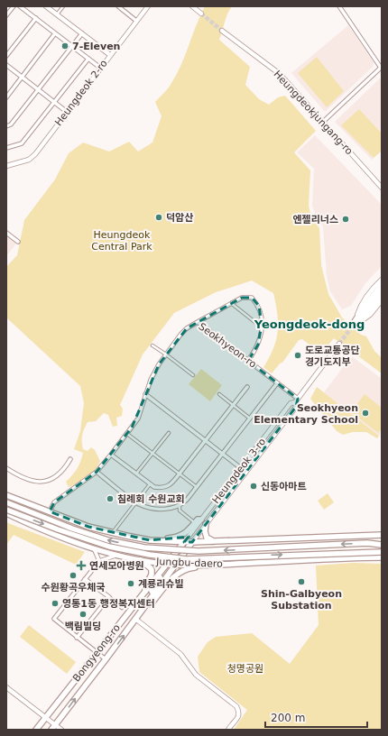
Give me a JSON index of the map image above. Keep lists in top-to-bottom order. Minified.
{"streets":{"main road":["Jungbu-daero","Bongyeong-ro"],"street":["Heungdeok 2-ro","Heungdeokjungang-ro","Seokhyeon-ro","Heungdeok 3-ro"]},"crossings":[["Seokhyeon-ro","Heungdeok 3-ro"],["Seokhyeon-ro","Jungbu-daero"],["Heungdeok 3-ro","Jungbu-daero"],["Heungdeok 3-ro","Bongyeong-ro"],["Jungbu-daero","Bongyeong-ro"]],"districts":["Yeongdeok-dong"],"parks":["Heungdeok Central Park","청명공원"],"places":{"other":["7-Eleven","덕암산","엔젤리너스","도로교통공단 경기도지부","Seokhyeon Elementary School","신동아마트","침례회 수원교회","수원황곡우체국","Shin-Galbyeon Substation","계룡리슈빌","영통1동 행정복지센터","백림빌딩"],"health":["연세모아병원"]},"scale_bar":"200 m"}
